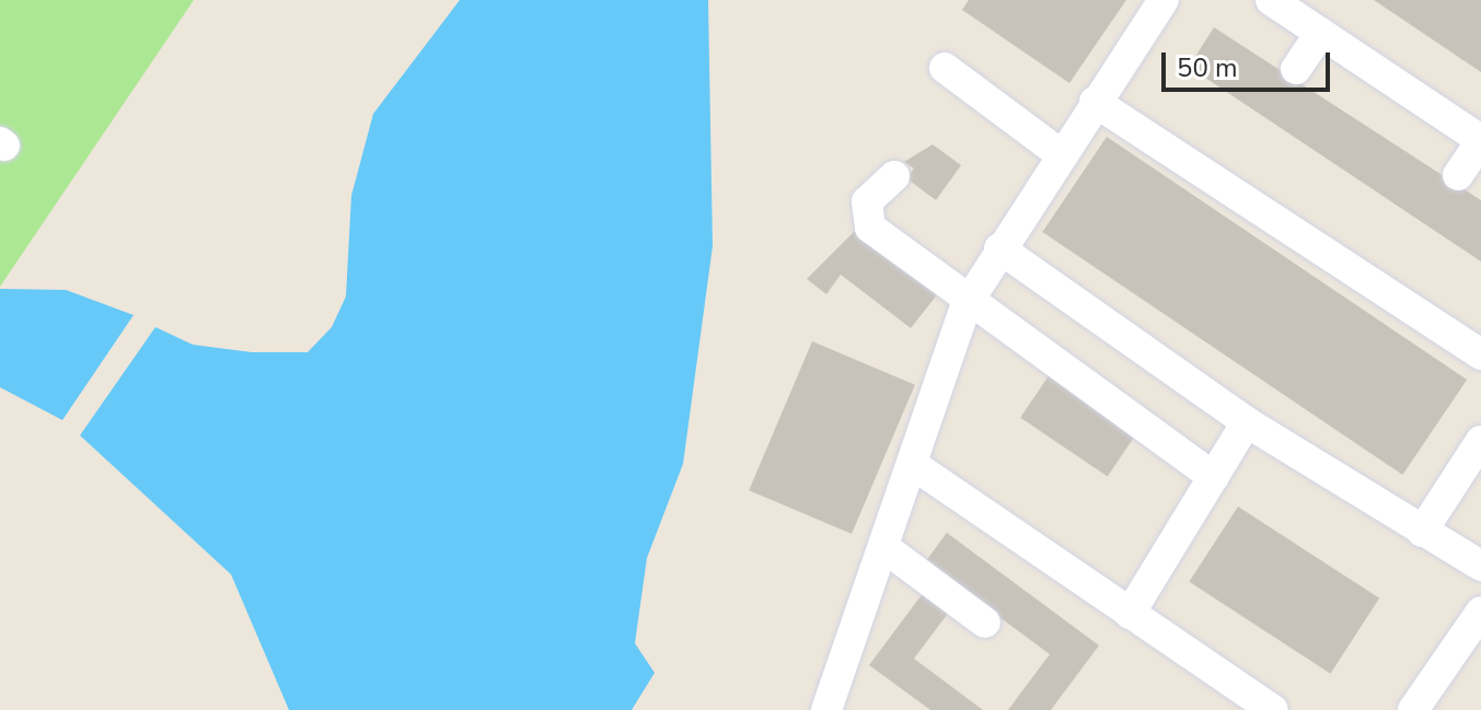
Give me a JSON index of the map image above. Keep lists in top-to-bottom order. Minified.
{"scale_bar":"50 m"}
